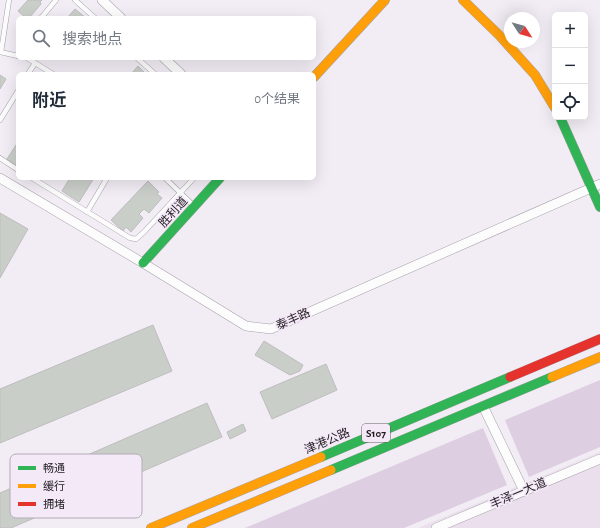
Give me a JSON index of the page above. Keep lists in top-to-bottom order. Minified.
{"streets":{"main road":["胜利道","S107","津港公路"],"street":["泰丰路","丰泽一大道"]},"crossings":[["胜利道","泰丰路"]],"legend":["畅通","缓行","拥堵"],"north":"bottom right","page":{"map_buttons":["+","−"],"search":"搜索地点","heading":["附近","0个结果"]}}
